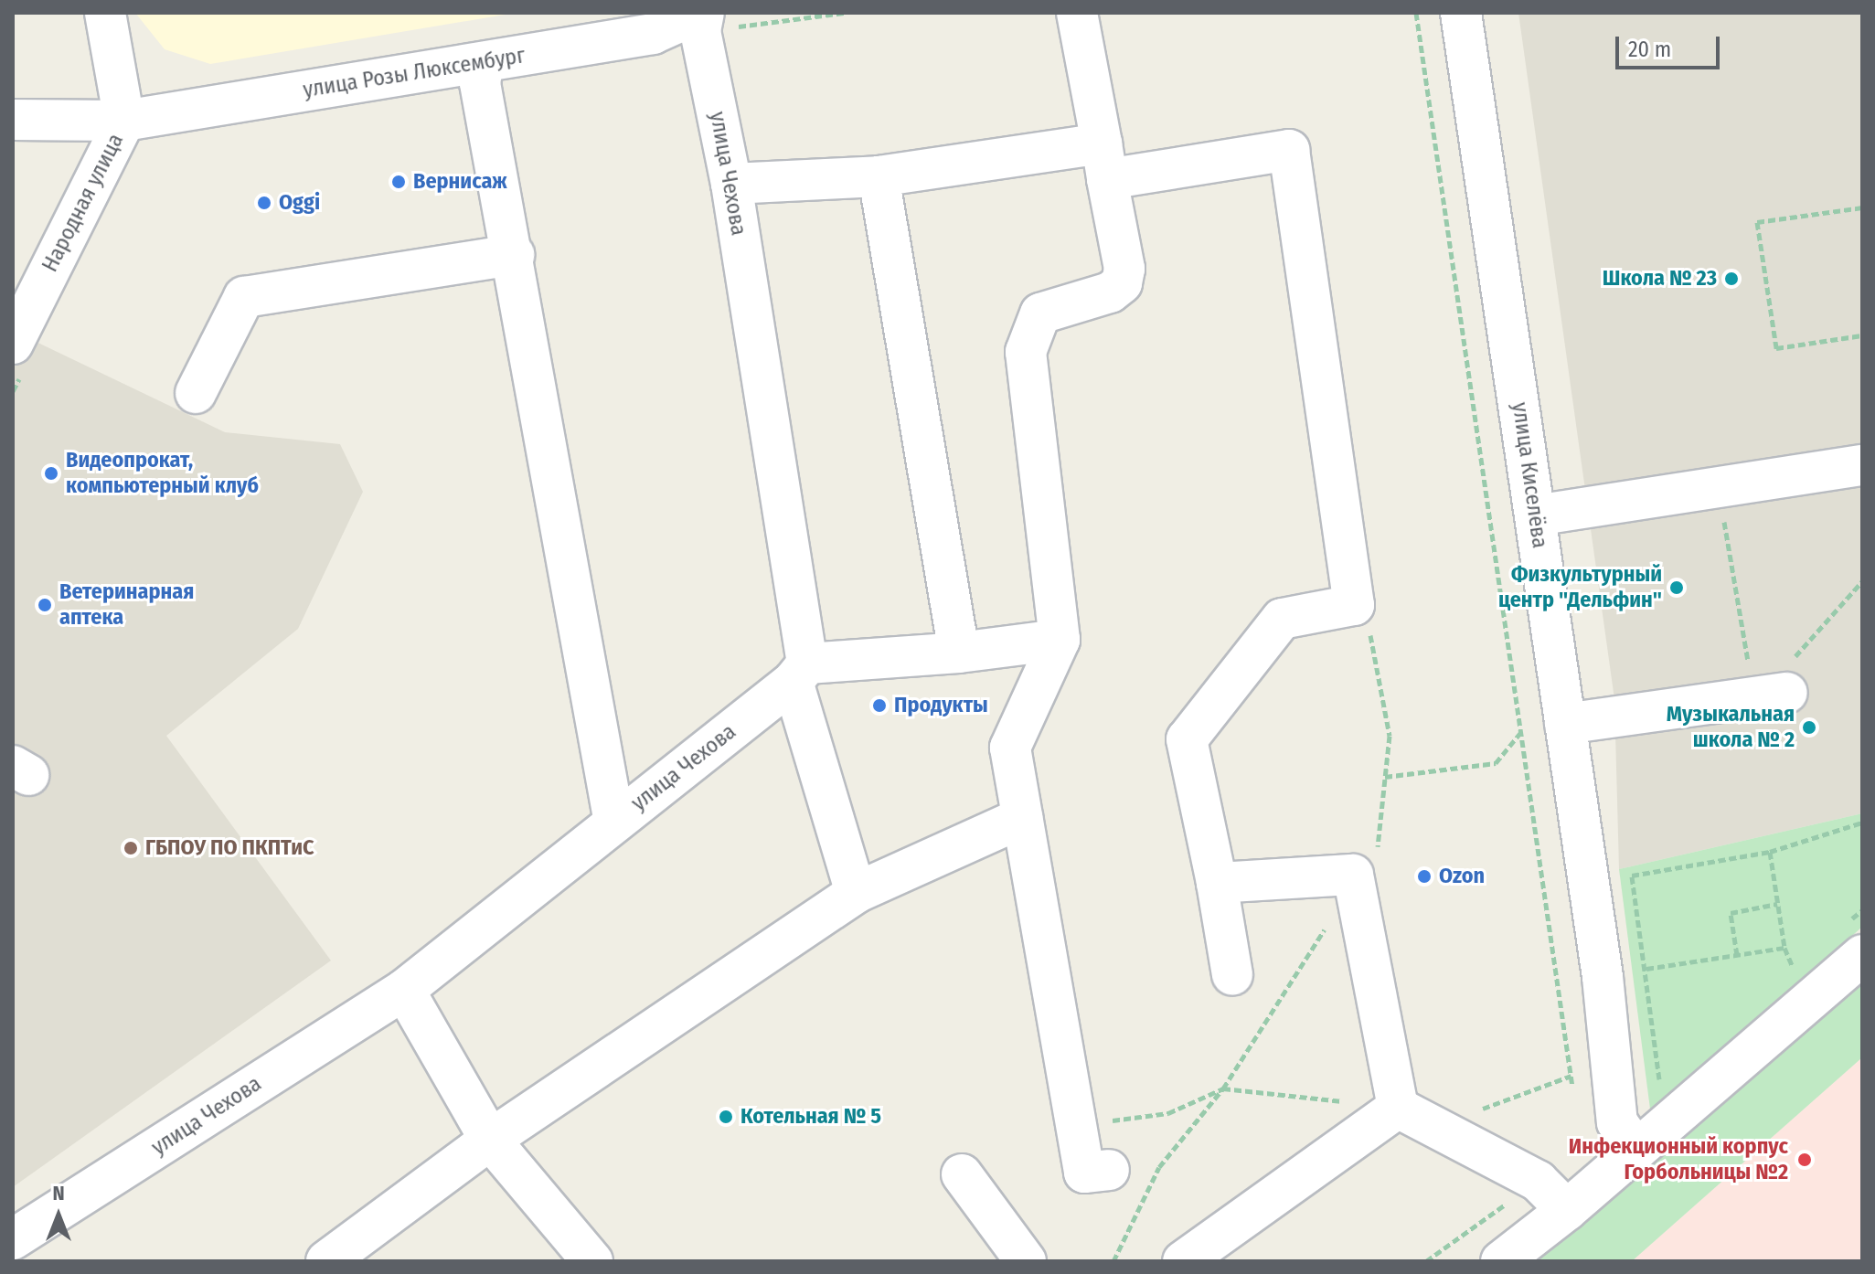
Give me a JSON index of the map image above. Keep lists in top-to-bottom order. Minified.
{"streets":{"street":["улица Розы Люксембург","улица Чехова","Народная улица","улица Киселёва"]},"crossings":[["улица Розы Люксембург","улица Чехова"],["улица Розы Люксембург","Народная улица"]],"places":["Вернисаж","Oggi","Школа № 23","Видеопрокат, компьютерный клуб","Физкультурный центр \"Дельфин\"","Ветеринарная аптека","Продукты","Музыкальная школа № 2","ГБПОУ ПО ПКПТиС","Ozon","Котельная № 5","Инфекционный корпус Горбольницы №2"],"scale_bar":"20 m","north":"top"}
